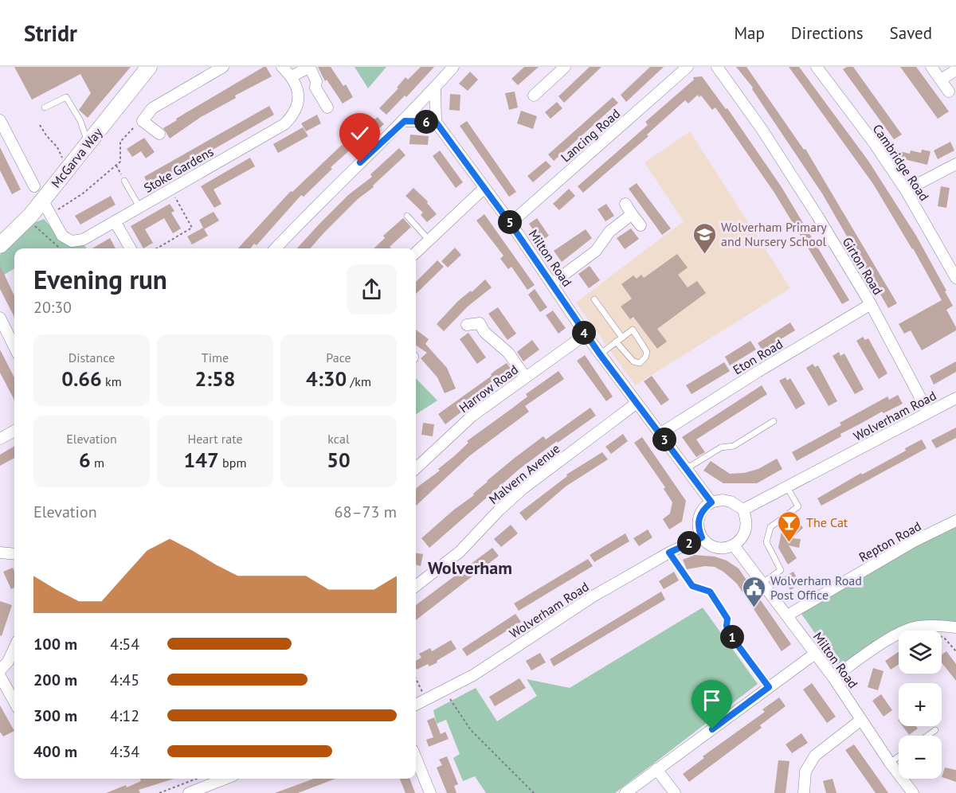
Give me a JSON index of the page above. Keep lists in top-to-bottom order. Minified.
{"streets":{"street":["Lancing Road","McGarva Way","Cambridge Road","Stoke Gardens","Milton Road","Girton Road","Eton Road","Harrow Road","Wolverham Road","Malvern Avenue","Repton Road"]},"crossings":[["Lancing Road","Milton Road"],["McGarva Way","Stoke Gardens"],["Milton Road","Eton Road"],["Milton Road","Harrow Road"],["Milton Road","Wolverham Road"],["Milton Road","Malvern Avenue"],["Milton Road","Repton Road"],["Girton Road","Eton Road"],["Girton Road","Wolverham Road"]],"districts":["Wolverham"],"places":{"school or university":["Wolverham Primary and Nursery School"],"bar":["The Cat"],"public building":["Wolverham Road Post Office"]},"page":{"header":"Stridr","nav":["Map","Directions","Saved"],"pins":["6","5","4","3","2","1"],"heading":["Evening run","20:30"],"stats":[["Distance","0.66 km"],["Time","2:58"],["Pace","4:30 /km"],["Elevation","6 m"],["Heart rate","147 bpm"],["kcal","50"]],"chart":["Elevation","68–73 m"],"list":[{"name":"100 m","note":"4:54"},{"name":"200 m","note":"4:45"},{"name":"300 m","note":"4:12"},{"name":"400 m","note":"4:34"}],"map_buttons":["+","−"]}}
